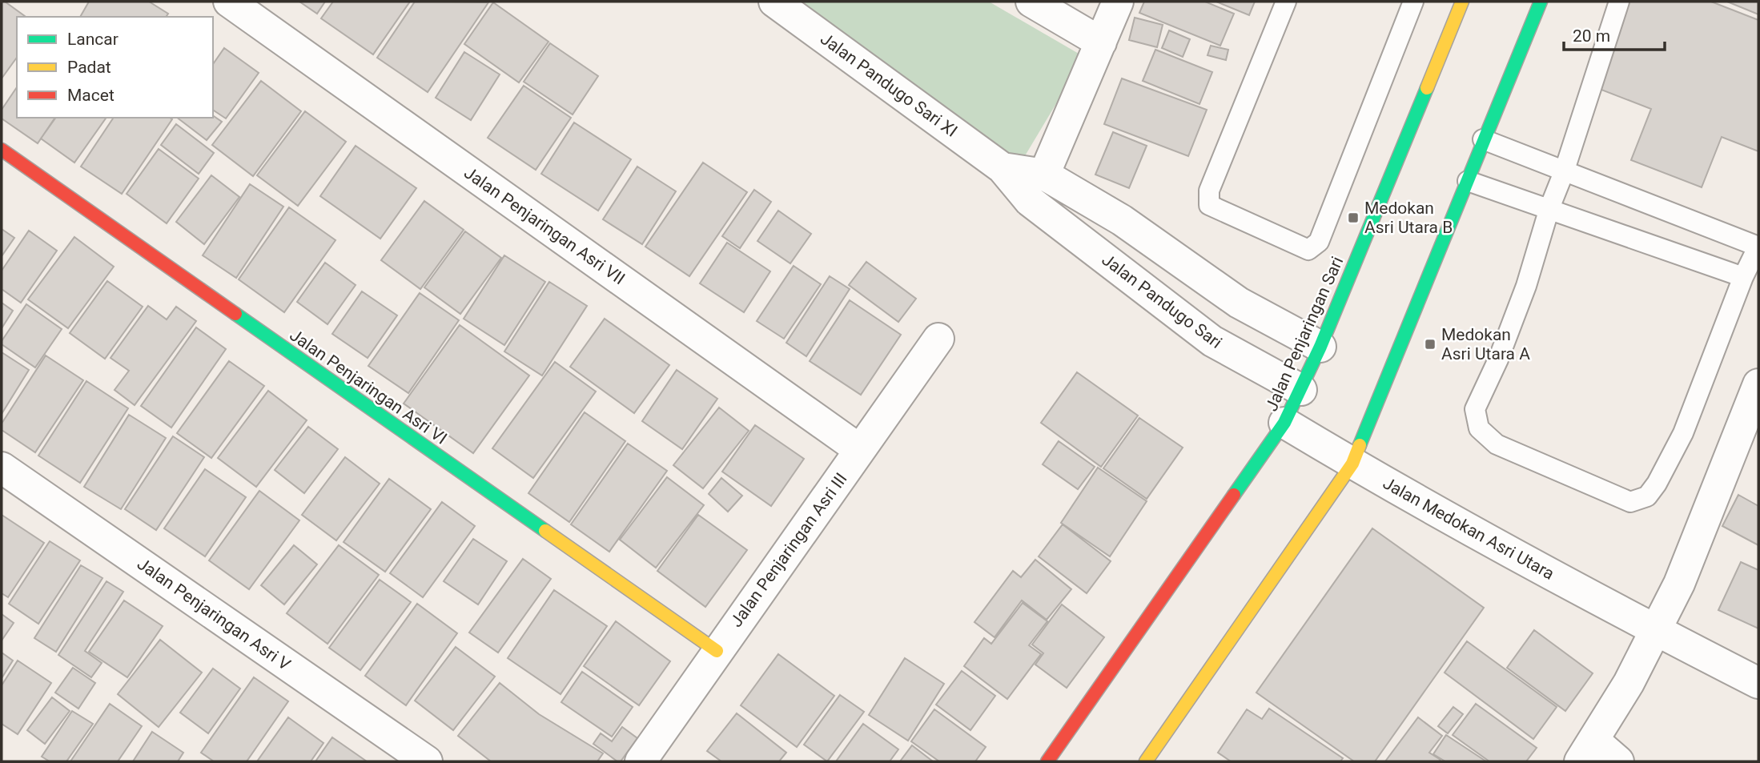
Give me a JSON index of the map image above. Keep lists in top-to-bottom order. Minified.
{"streets":{"street":["Jalan Pandugo Sari XI","Jalan Penjaringan Asri VII","Jalan Pandugo Sari","Jalan Penjaringan Sari","Jalan Penjaringan Asri VI","Jalan Medokan Asri Utara","Jalan Penjaringan Asri III","Jalan Penjaringan Asri V"]},"crossings":[["Jalan Pandugo Sari XI","Jalan Pandugo Sari"],["Jalan Penjaringan Asri VII","Jalan Penjaringan Asri III"],["Jalan Pandugo Sari","Jalan Penjaringan Sari"],["Jalan Penjaringan Sari","Jalan Medokan Asri Utara"],["Jalan Penjaringan Asri VI","Jalan Penjaringan Asri III"]],"places":{"transit":["Medokan Asri Utara B","Medokan Asri Utara A"]},"legend":["Lancar","Padat","Macet"],"scale_bar":"20 m"}
